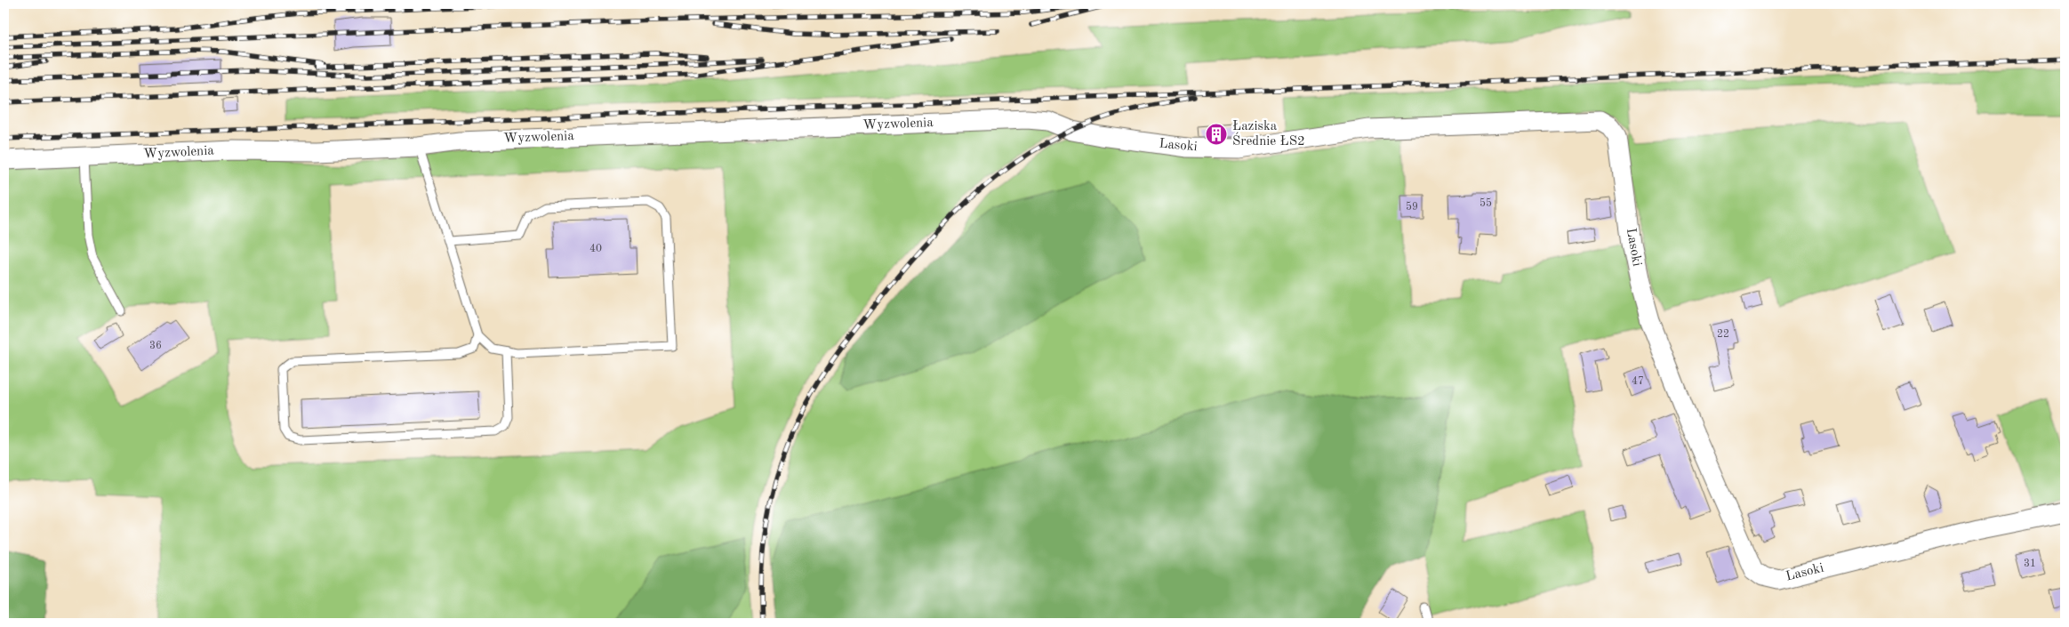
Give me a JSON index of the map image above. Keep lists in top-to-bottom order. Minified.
{"streets":{"street":["Wyzwolenia","Lasoki"]},"crossings":[["Wyzwolenia","Lasoki"]],"places":{"building":["Łaziska Średnie ŁS2"]},"house_numbers":["55","59","40","22","36","47","31"]}
